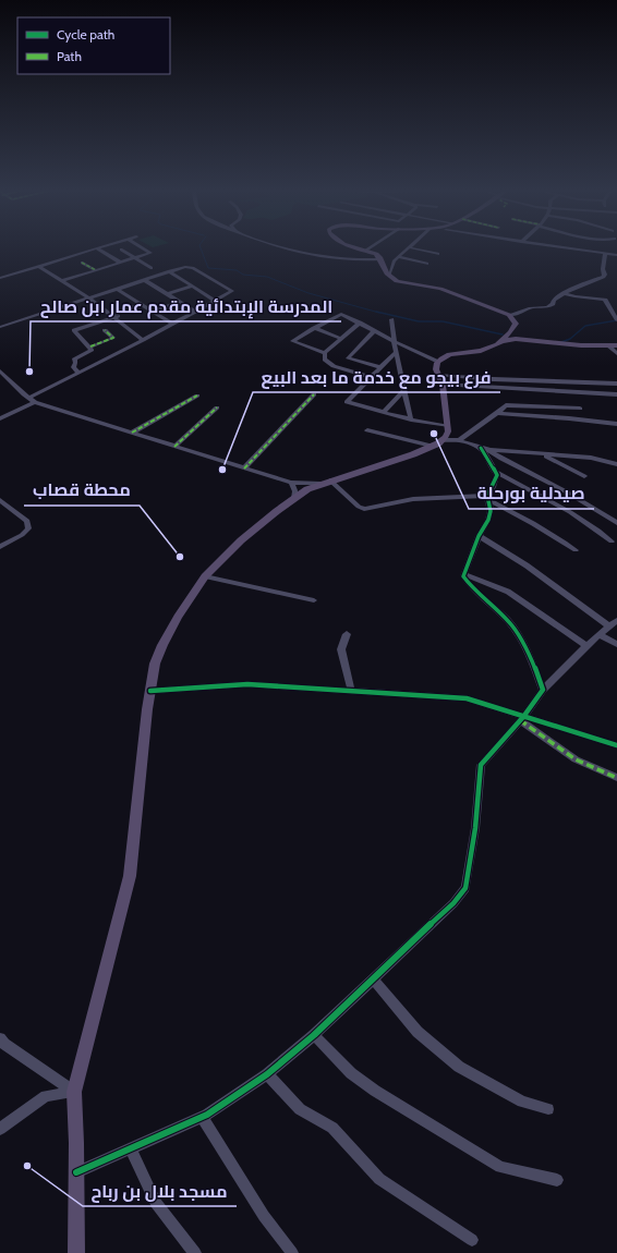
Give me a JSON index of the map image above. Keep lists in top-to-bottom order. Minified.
{"places":["المدرسة الإبتدائية مقدم عمار ابن صالح","صيدلية بورحلة","فرع بيجو مع خدمة ما بعد البيع","محطة قصاب","مسجد بلال بن رباح"],"legend":["Cycle path","Path"]}
